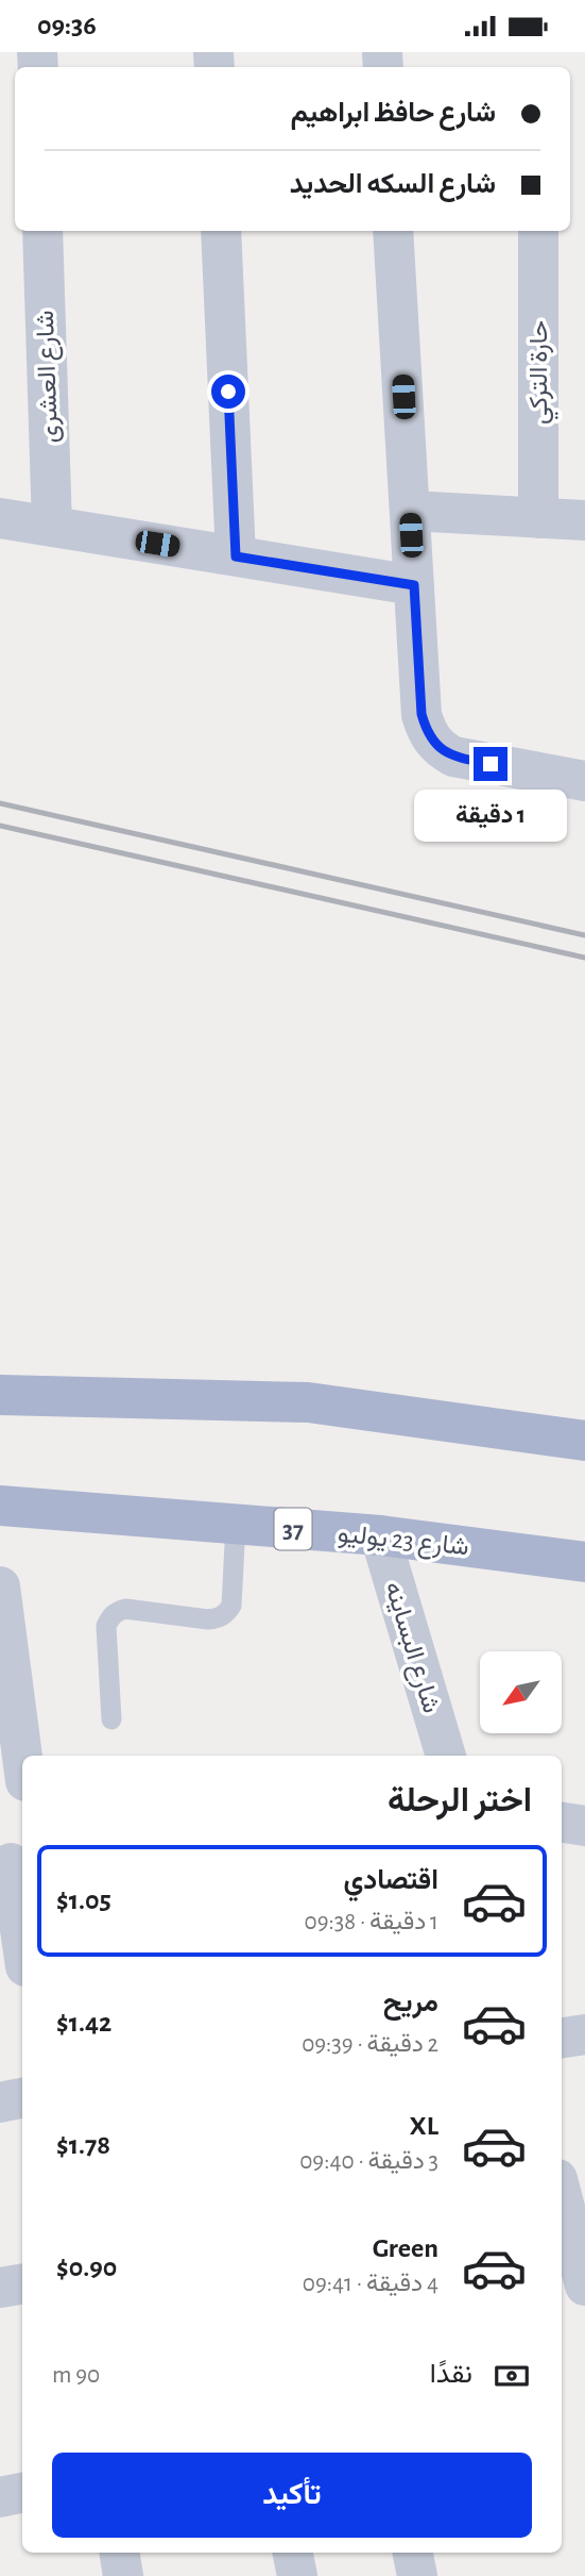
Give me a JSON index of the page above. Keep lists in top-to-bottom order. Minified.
{"streets":{"main road":["37","شارع 23 يوليو"],"street":["حارة التركي","شارع العشرى","شارع البساينه"]},"crossings":[["شارع 23 يوليو","شارع البساينه"]],"north":"bottom left","page":{"status":"09:36","banner":["شارع حافظ ابراهيم","شارع السكه الحديد"],"bubble":"1 دقيقة","heading":"اختر الرحلة","list":[{"name":"اقتصادي","note":"1 دقيقة · 09:38","value":"$1.05"},{"name":"مريح","note":"2 دقيقة · 09:39","value":"$1.42"},{"name":"XL","note":"3 دقيقة · 09:40","value":"$1.78"},{"name":"Green","note":"4 دقيقة · 09:41","value":"$0.90"}],"pay":["نقدًا","90 m"],"buttons":"تأكيد"}}
